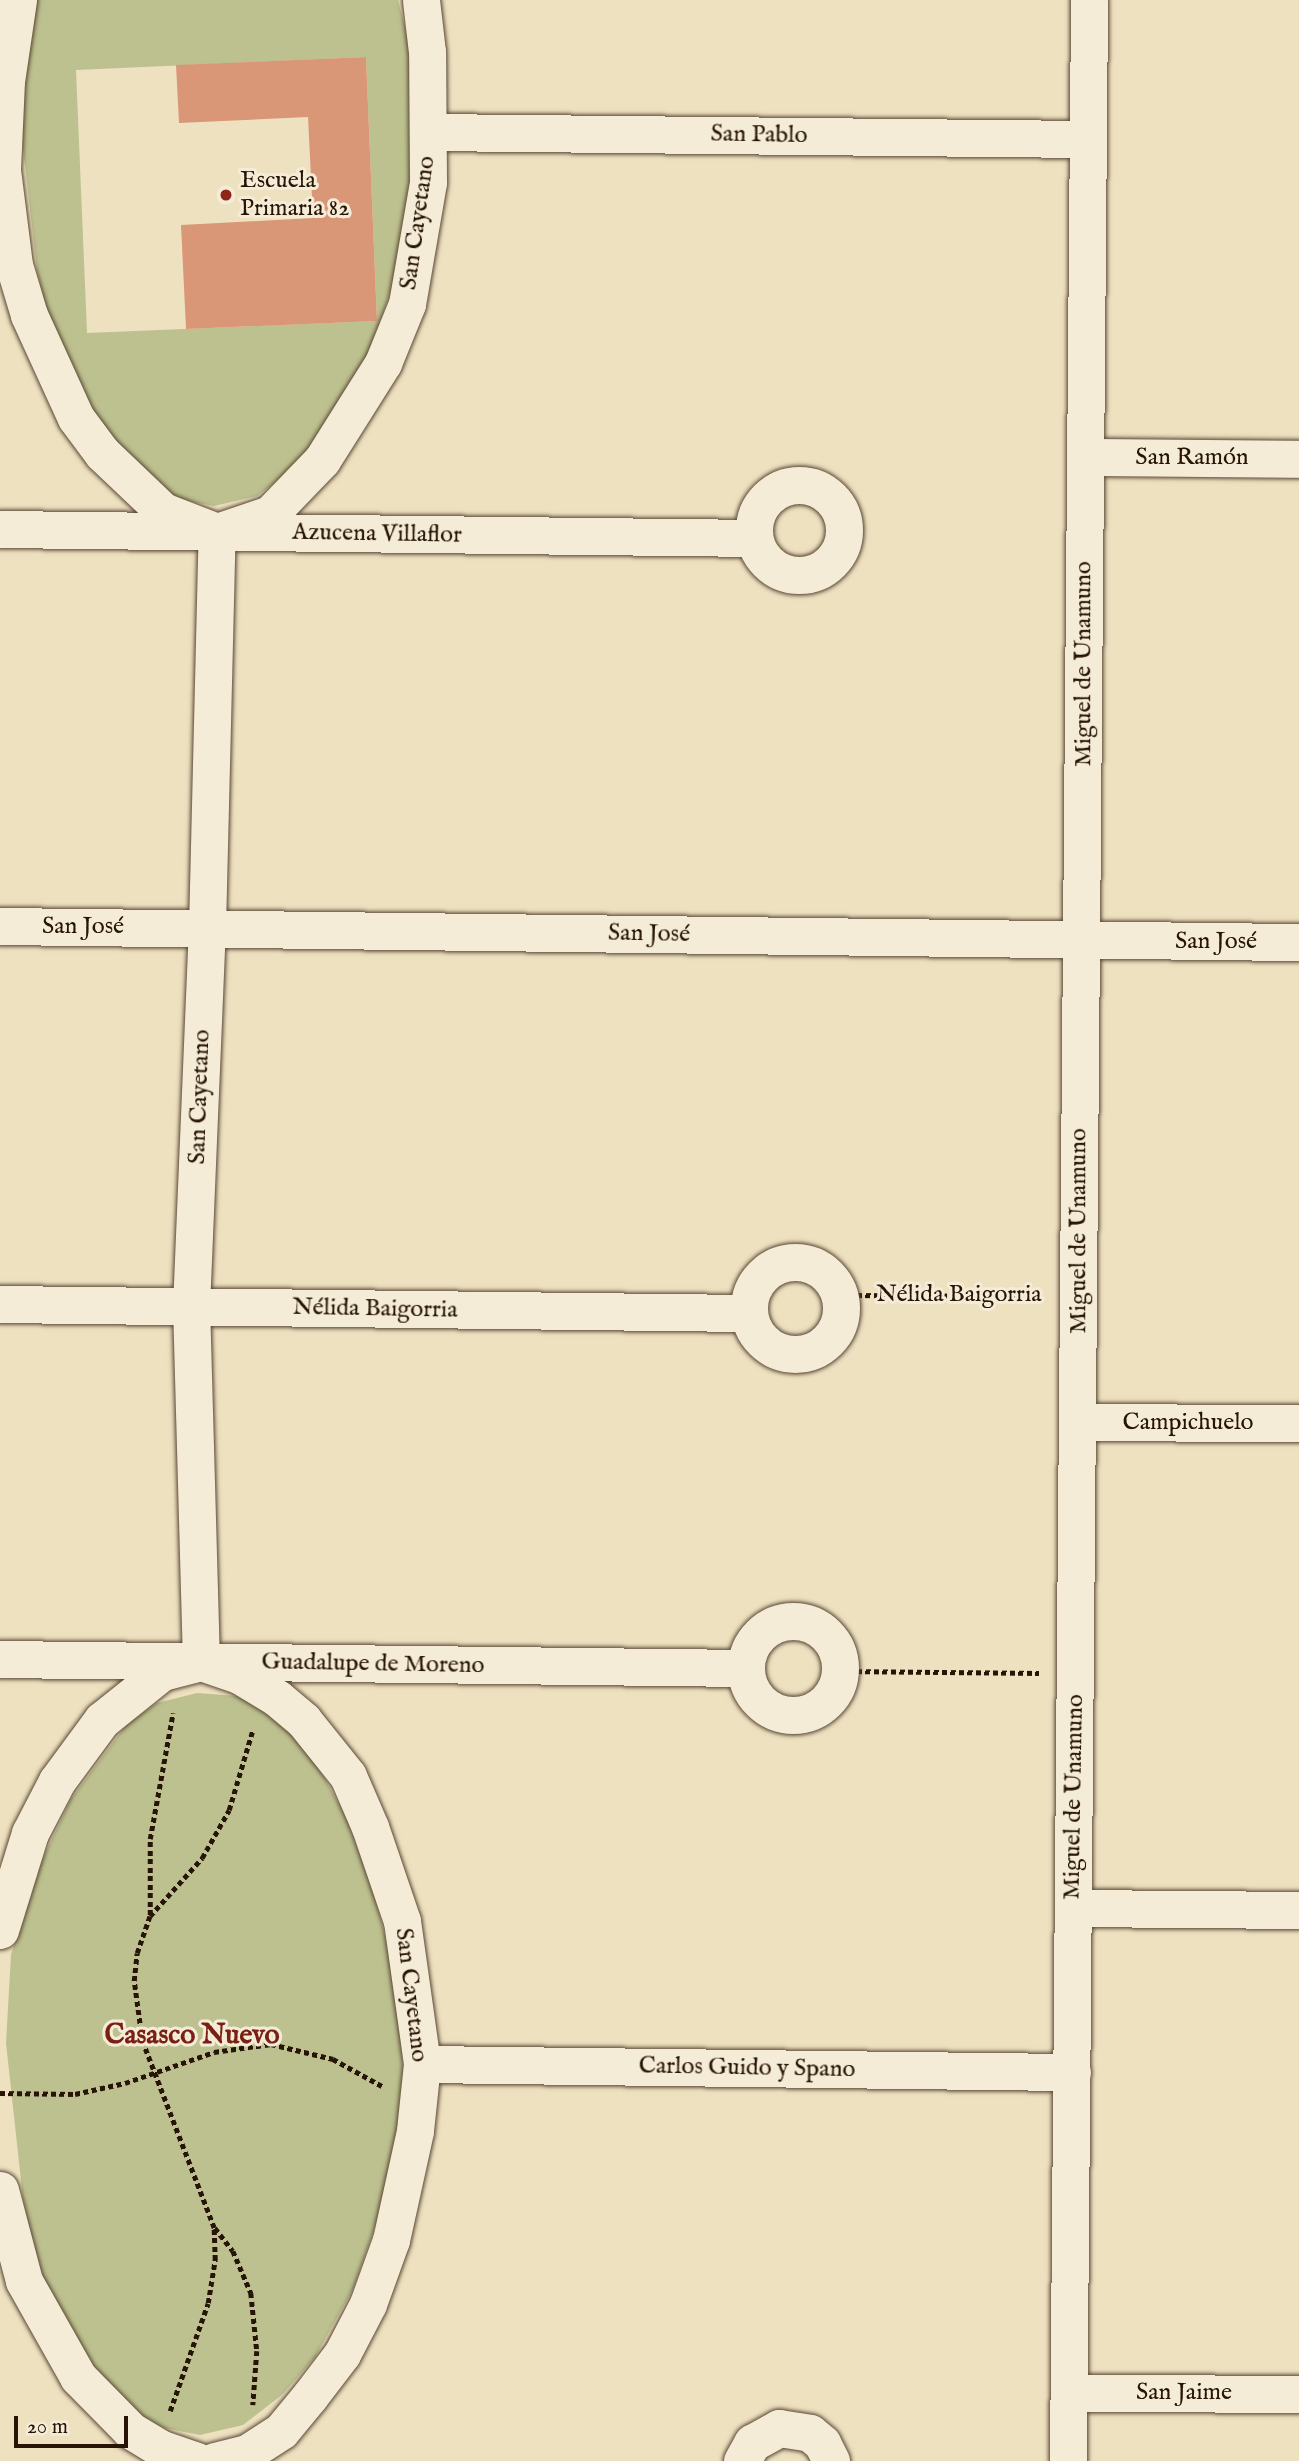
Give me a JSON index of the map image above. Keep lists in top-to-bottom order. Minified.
{"streets":{"street":["San Pablo","San Cayetano","San Ramón","Azucena Villaflor","Miguel de Unamuno","San José","Nélida Baigorria","Campichuelo","Guadalupe de Moreno","Carlos Guido y Spano","San Jaime"]},"crossings":[["San Pablo","San Cayetano"],["San Pablo","Miguel de Unamuno"],["San Cayetano","Azucena Villaflor"],["San Cayetano","San José"],["San Cayetano","Nélida Baigorria"],["San Cayetano","Guadalupe de Moreno"],["San Cayetano","Carlos Guido y Spano"],["San Ramón","Miguel de Unamuno"],["Miguel de Unamuno","San José"],["Miguel de Unamuno","Nélida Baigorria"],["Miguel de Unamuno","Campichuelo"],["Miguel de Unamuno","Carlos Guido y Spano"],["Miguel de Unamuno","San Jaime"]],"districts":["Casasco Nuevo"],"places":["Escuela Primaria 82"],"scale_bar":"20 m"}
